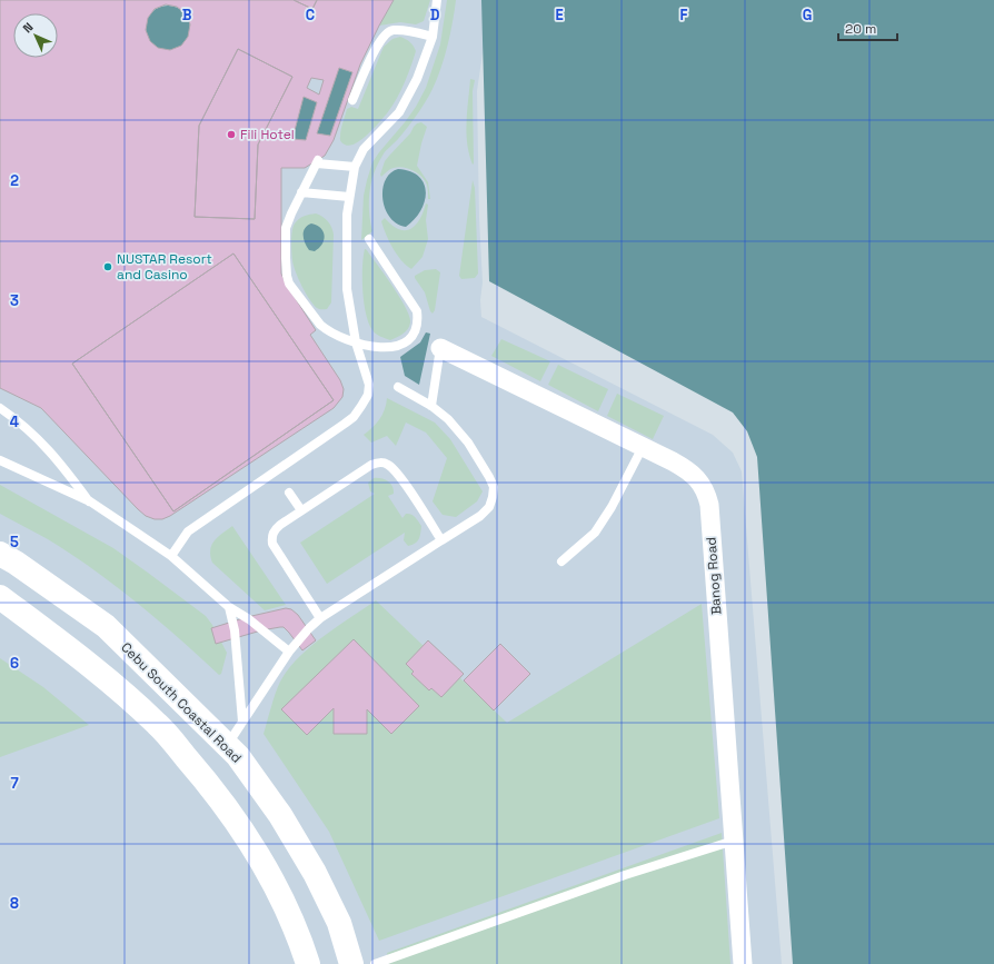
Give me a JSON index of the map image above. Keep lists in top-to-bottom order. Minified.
{"streets":{"highway":["Cebu South Coastal Road"],"street":["Banog Road"]},"places":["Fili Hotel","NUSTAR Resort and Casino"],"scale_bar":"20 m","north":"top left","grid":{"columns":["B","C","D","E","F","G"],"rows":["2","3","4","5","6","7","8"]}}
